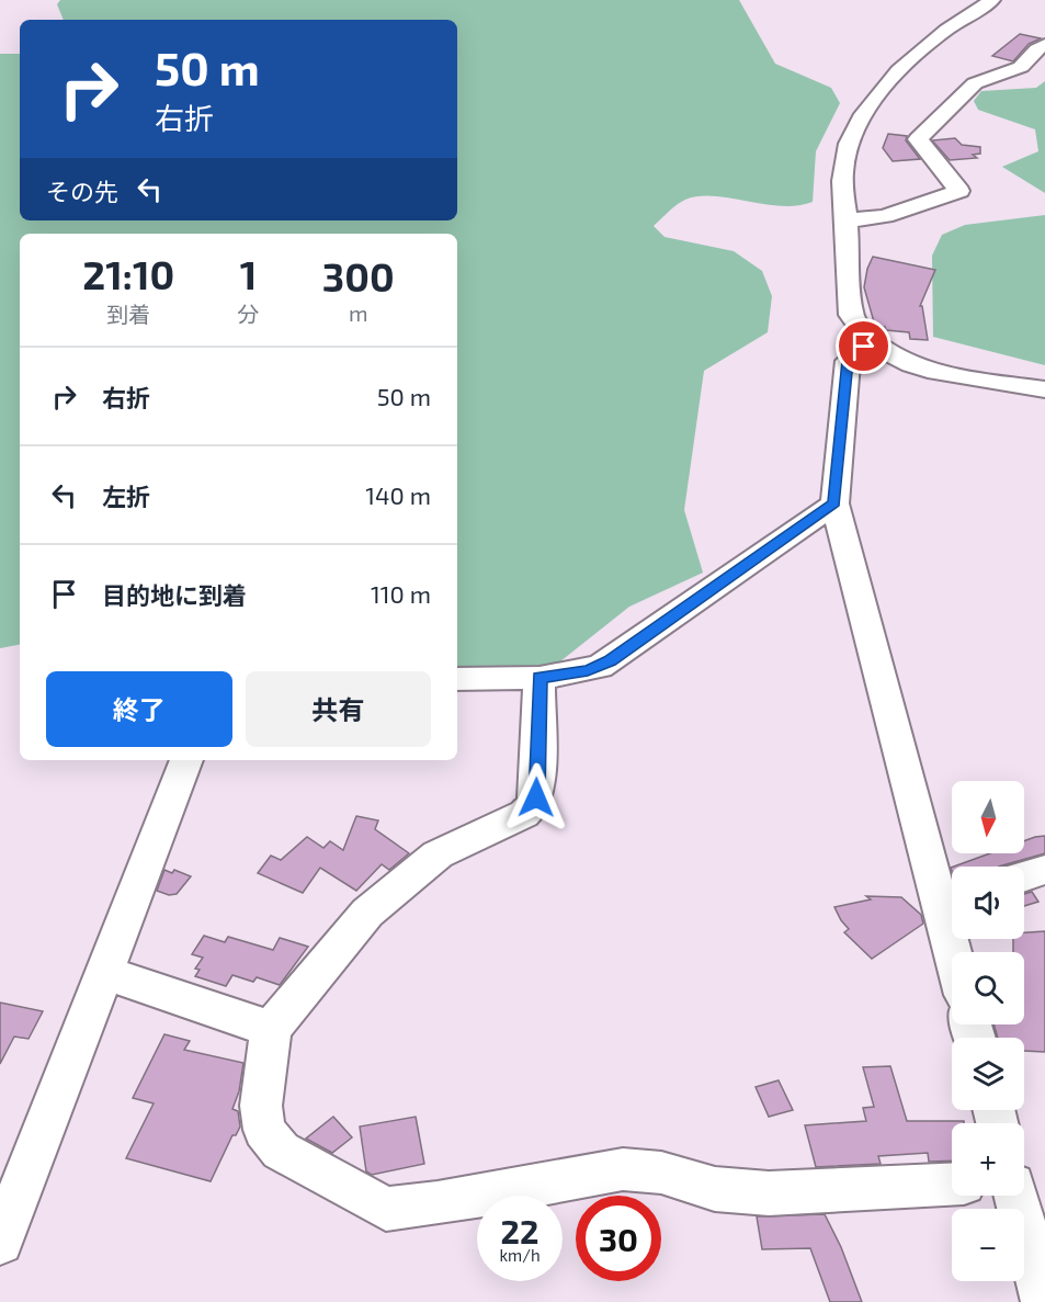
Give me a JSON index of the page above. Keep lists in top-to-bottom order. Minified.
{"north":"bottom","page":{"turn":["50 m","右折"],"then":"その先","eta":["21:10","到着","1","分","300","m"],"list":[{"name":"右折","value":"50 m"},{"name":"左折","value":"140 m"},{"name":"目的地に到着","value":"110 m"}],"buttons":["終了","共有"],"map_buttons":["+","−"],"speed":"22 km/h","limit":"30"}}
